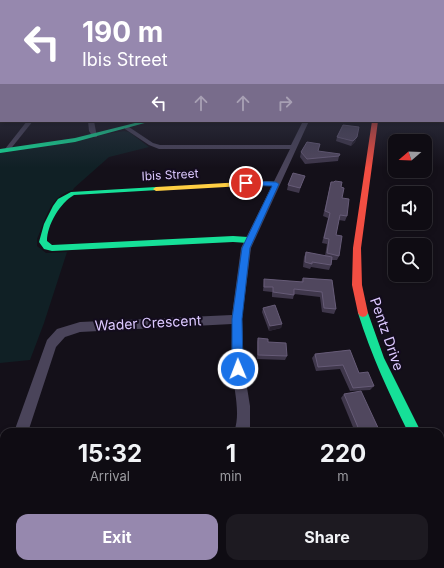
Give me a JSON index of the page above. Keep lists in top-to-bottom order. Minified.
{"streets":{"street":["Ibis Street","Wader Crescent","Pentz Drive"]},"north":"left","page":{"turn":["190 m","Ibis Street"],"eta":["15:32","Arrival","1","min","220","m"],"buttons":["Exit","Share"]}}
